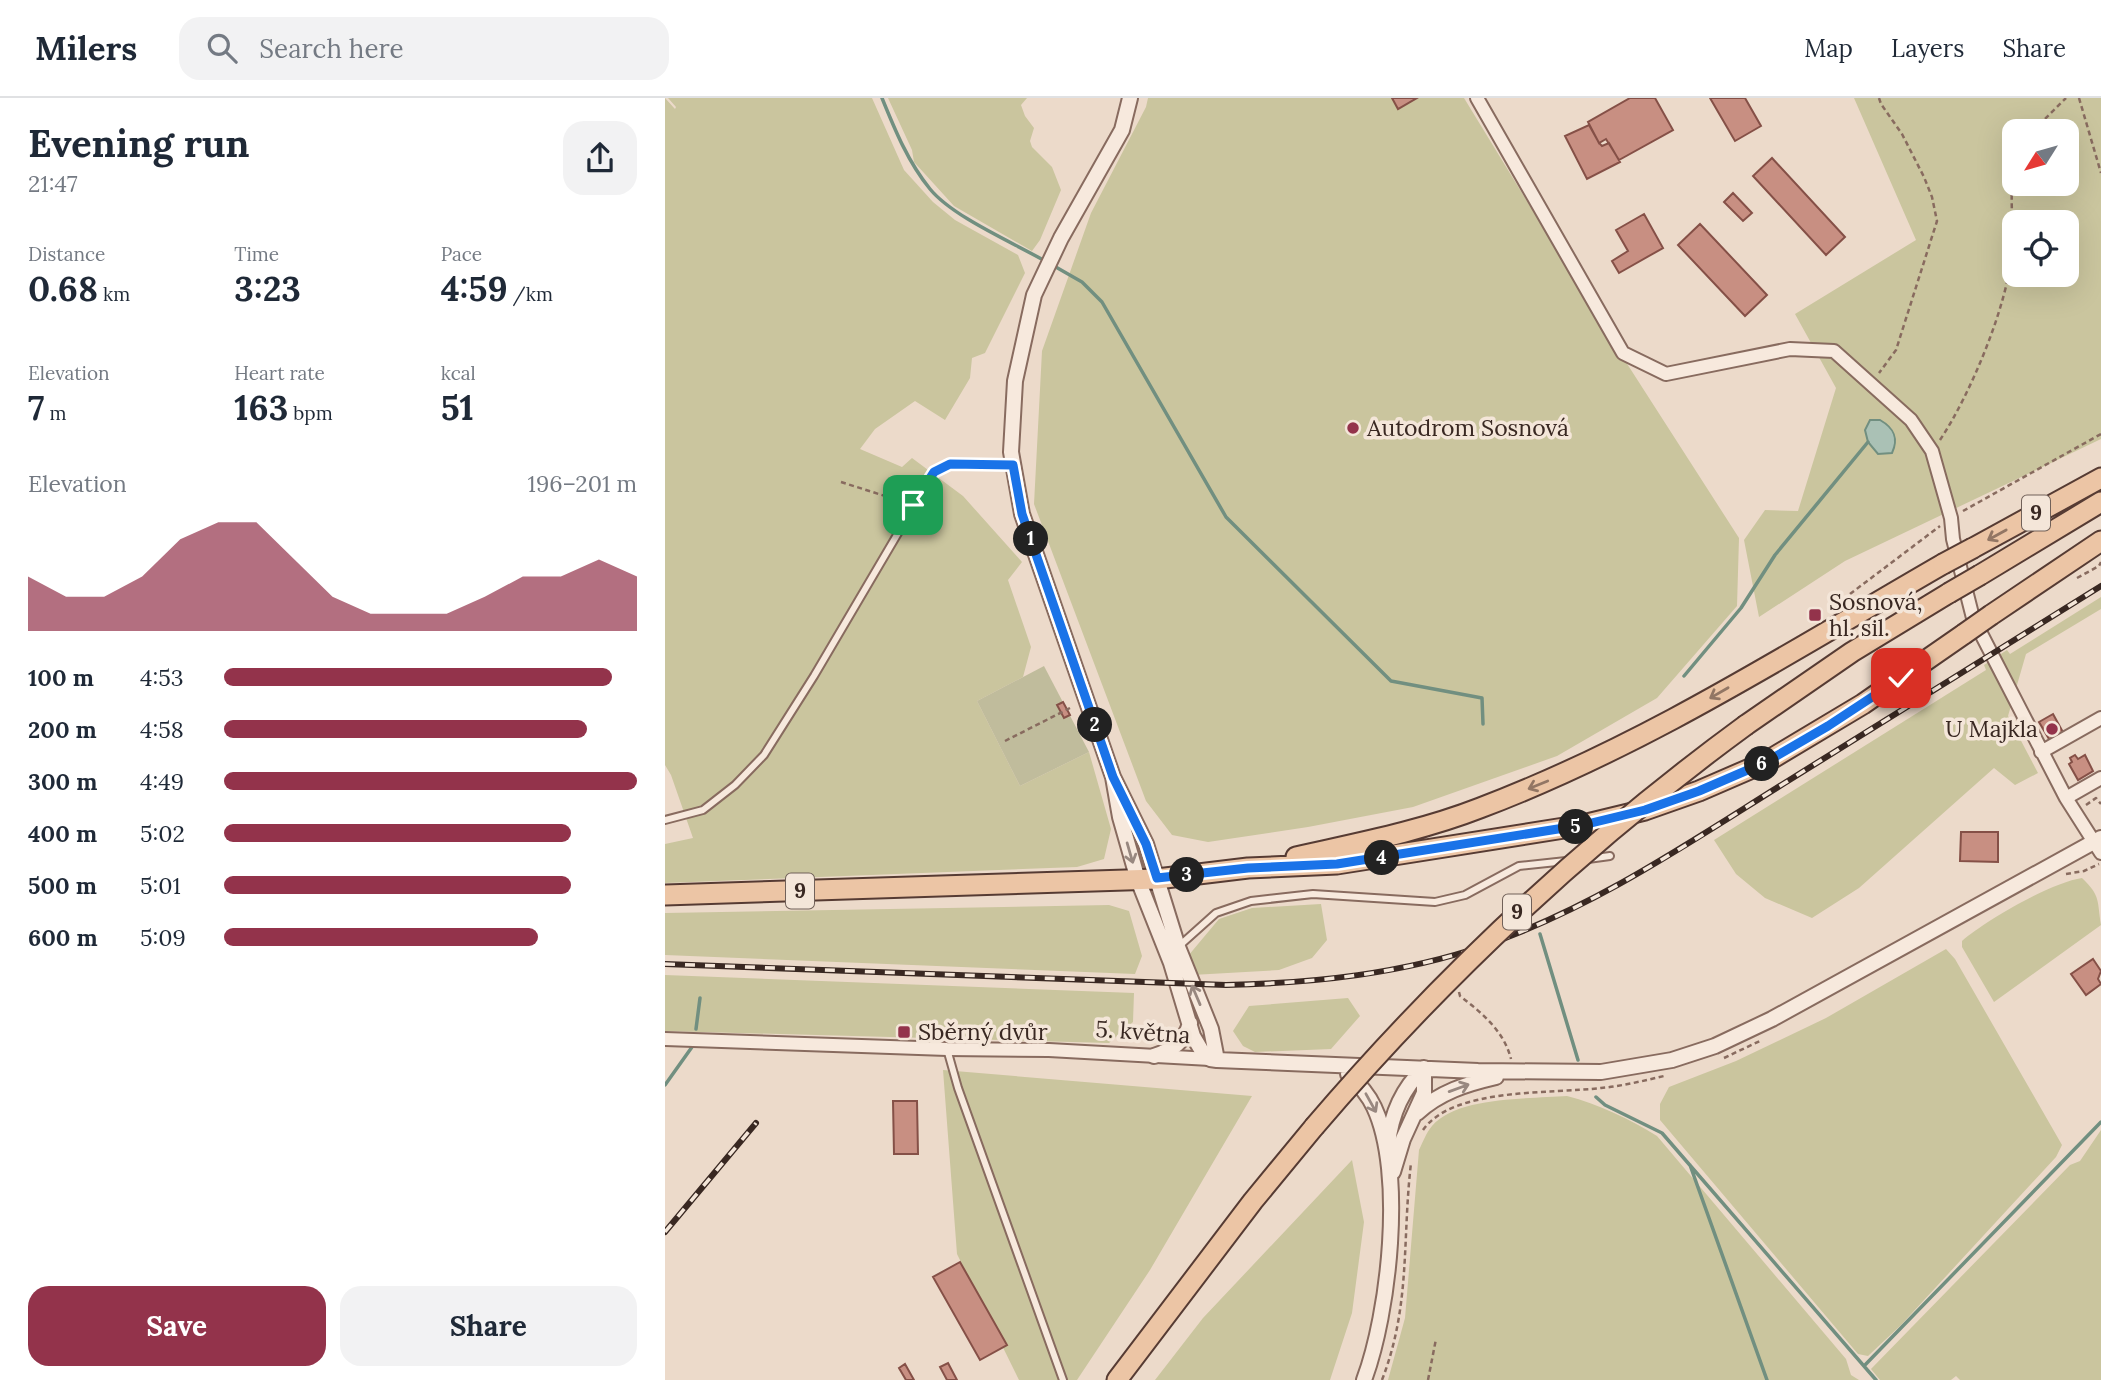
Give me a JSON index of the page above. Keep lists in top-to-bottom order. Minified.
{"streets":{"main road":["9"],"street":["5. května"]},"places":{"other":["Autodrom Sosnová","U Majkla"],"transit":["Sosnová, hl. sil.","Sběrný dvůr"]},"north":"bottom left","page":{"header":"Milers","search":"Search here","nav":["Map","Layers","Share"],"heading":["Evening run","21:47"],"stats":[["Distance","0.68 km"],["Time","3:23"],["Pace","4:59 /km"],["Elevation","7 m"],["Heart rate","163 bpm"],["kcal","51"]],"chart":["Elevation","196–201 m"],"pins":["1","2","6","5","4","3"],"list":[{"name":"100 m","note":"4:53"},{"name":"200 m","note":"4:58"},{"name":"300 m","note":"4:49"},{"name":"400 m","note":"5:02"},{"name":"500 m","note":"5:01"},{"name":"600 m","note":"5:09"}],"buttons":["Save","Share"]}}
